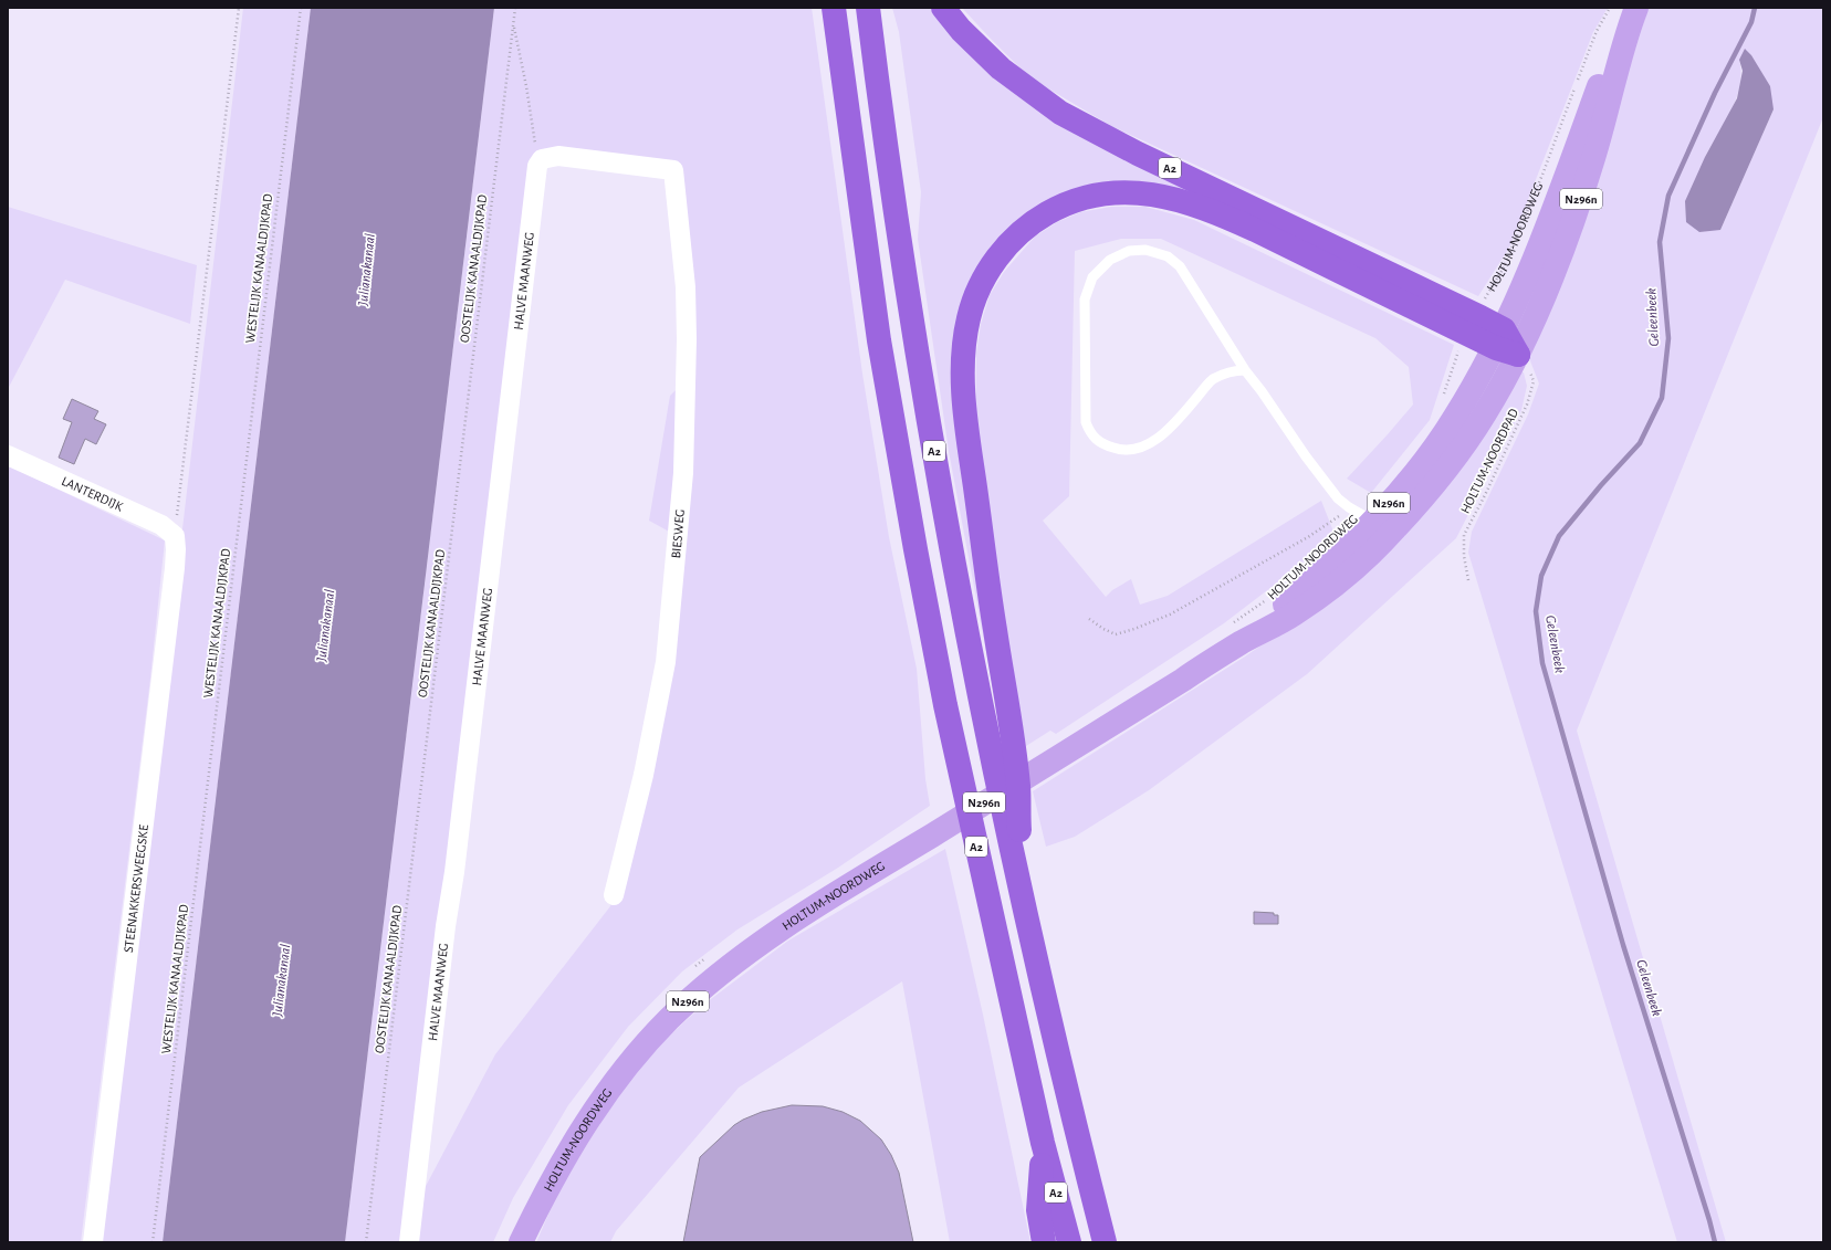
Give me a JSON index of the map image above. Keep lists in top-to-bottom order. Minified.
{"streets":{"highway":["A2"],"main road":["N296n","HOLTUM-NOORDWEG"],"street":["HALVE MAANWEG","LANTERDIJK","BIESWEG","STEENAKKERSWEEGSKE"],"path":["WESTELIJK KANAALDIJKPAD","OOSTELIJK KANAALDIJKPAD","HOLTUM-NOORDPAD"]},"crossings":[["A2","HOLTUM-NOORDWEG"],["A2","HOLTUM-NOORDPAD"],["HOLTUM-NOORDWEG","HOLTUM-NOORDPAD"],["HALVE MAANWEG","BIESWEG"],["LANTERDIJK","STEENAKKERSWEEGSKE"]],"water":["Julianakanaal","Geleenbeek"]}
